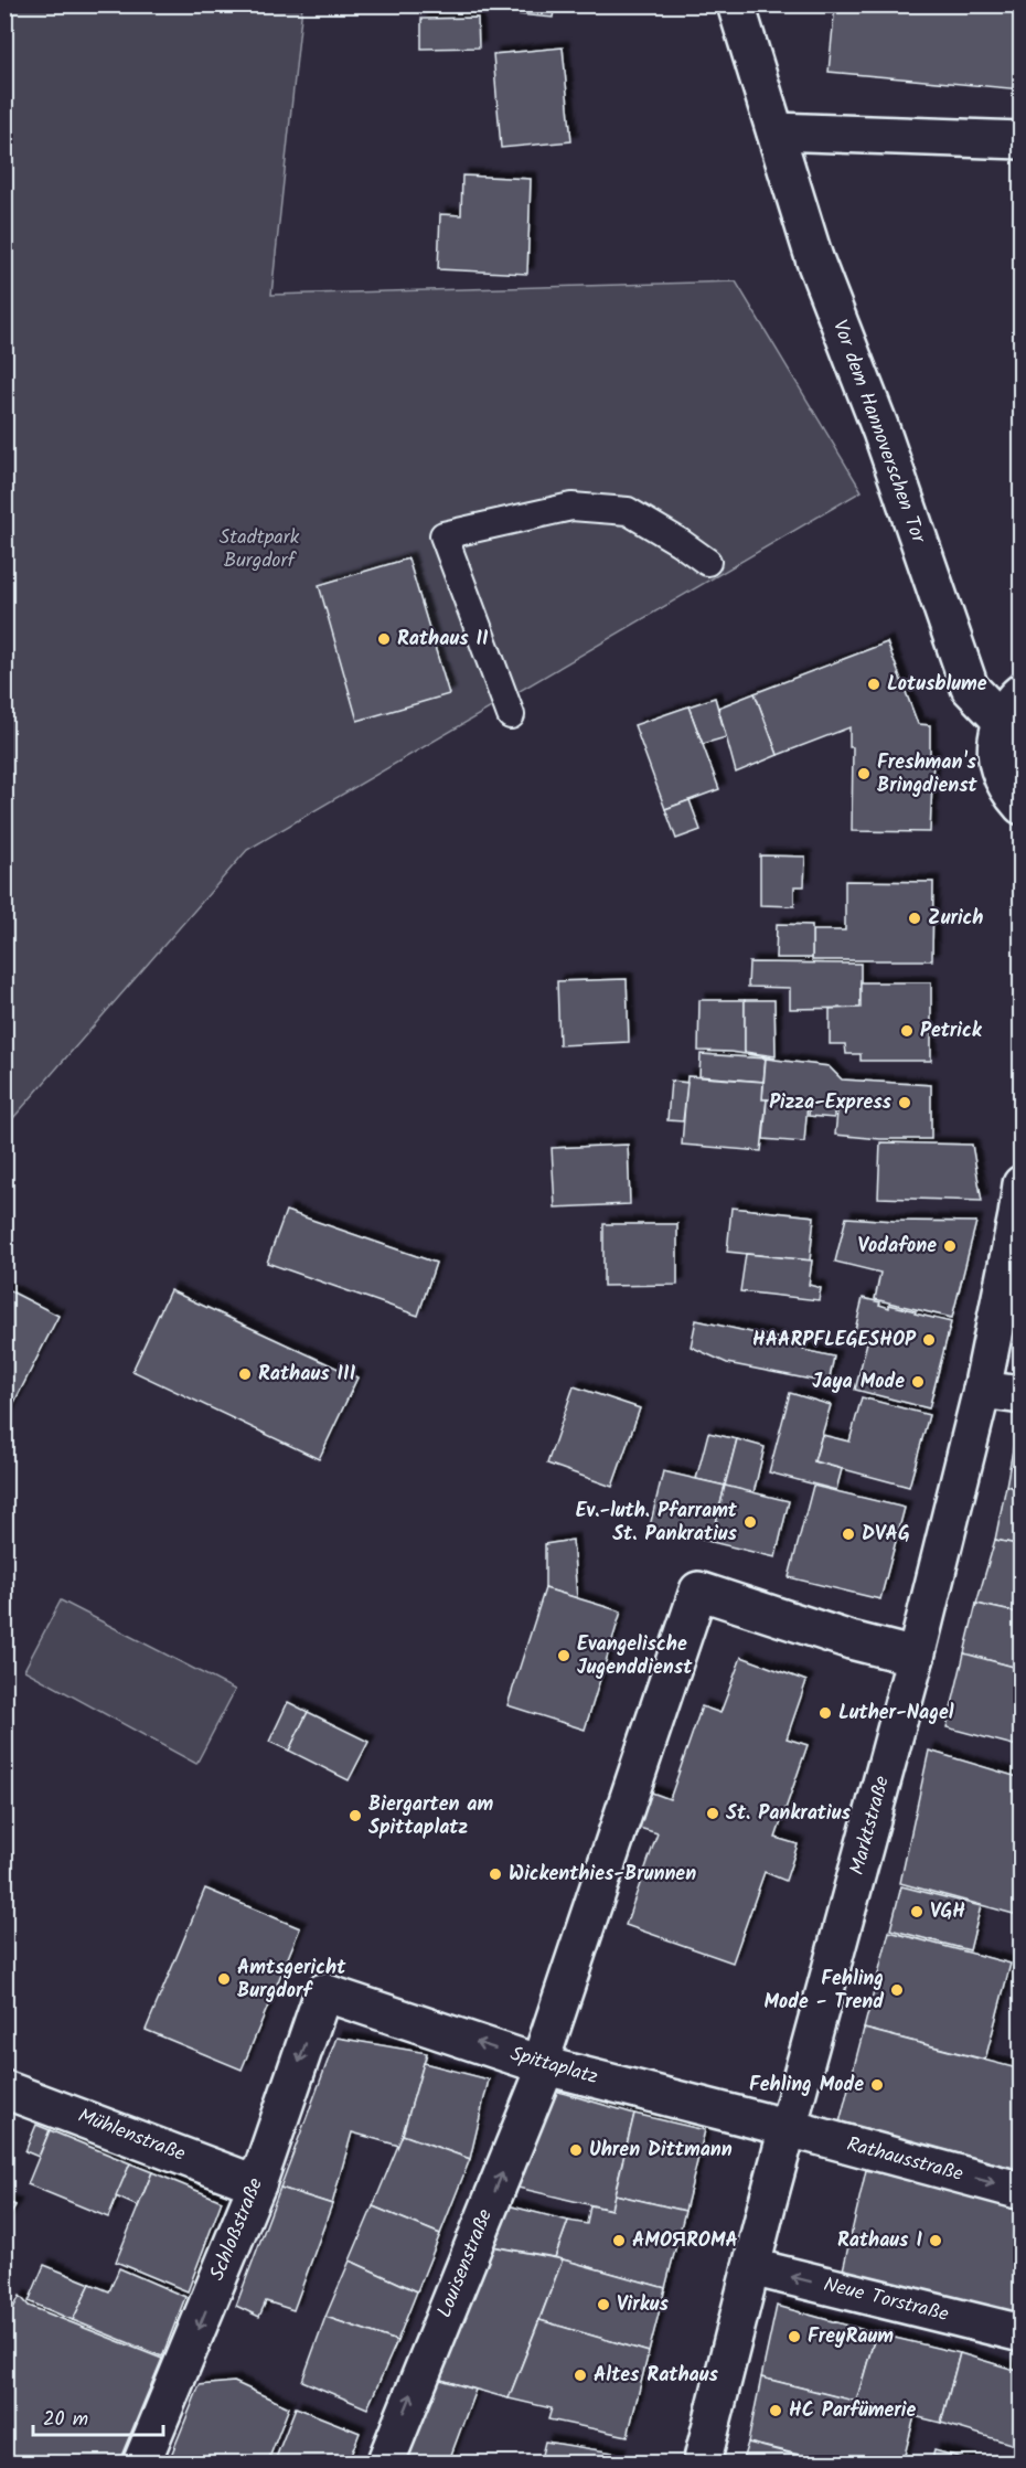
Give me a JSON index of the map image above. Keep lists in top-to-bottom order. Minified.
{"streets":{"street":["Vor dem Hannoverschen Tor","Marktstraße","Spittaplatz","Mühlenstraße","Rathausstraße","Schloßstraße","Louisenstraße","Neue Torstraße"]},"crossings":[["Marktstraße","Spittaplatz"],["Marktstraße","Rathausstraße"],["Marktstraße","Louisenstraße"],["Marktstraße","Neue Torstraße"],["Spittaplatz","Rathausstraße"],["Spittaplatz","Schloßstraße"],["Spittaplatz","Louisenstraße"],["Mühlenstraße","Schloßstraße"]],"one_way":["Spittaplatz","Rathausstraße","Schloßstraße","Louisenstraße","Neue Torstraße"],"parks":["Stadtpark Burgdorf"],"places":["Rathaus II","Lotusblume","Freshman's Bringdienst","Zurich","Petrick","Pizza-Express","Vodafone","HAARPFLEGESHOP","Rathaus III","Jaya Mode","Ev.-luth. Pfarramt St. Pankratius","DVAG","Evangelische Jugenddienst","Luther-Nagel","St. Pankratius","Biergarten am Spittaplatz","Wickenthies-Brunnen","VGH","Amtsgericht Burgdorf","Fehling Mode - Trend","Fehling Mode","Uhren Dittmann","AMOЯROMA","Rathaus I","Virkus","FreyRaum","Altes Rathaus","HC Parfümerie"],"scale_bar":"20 m"}
